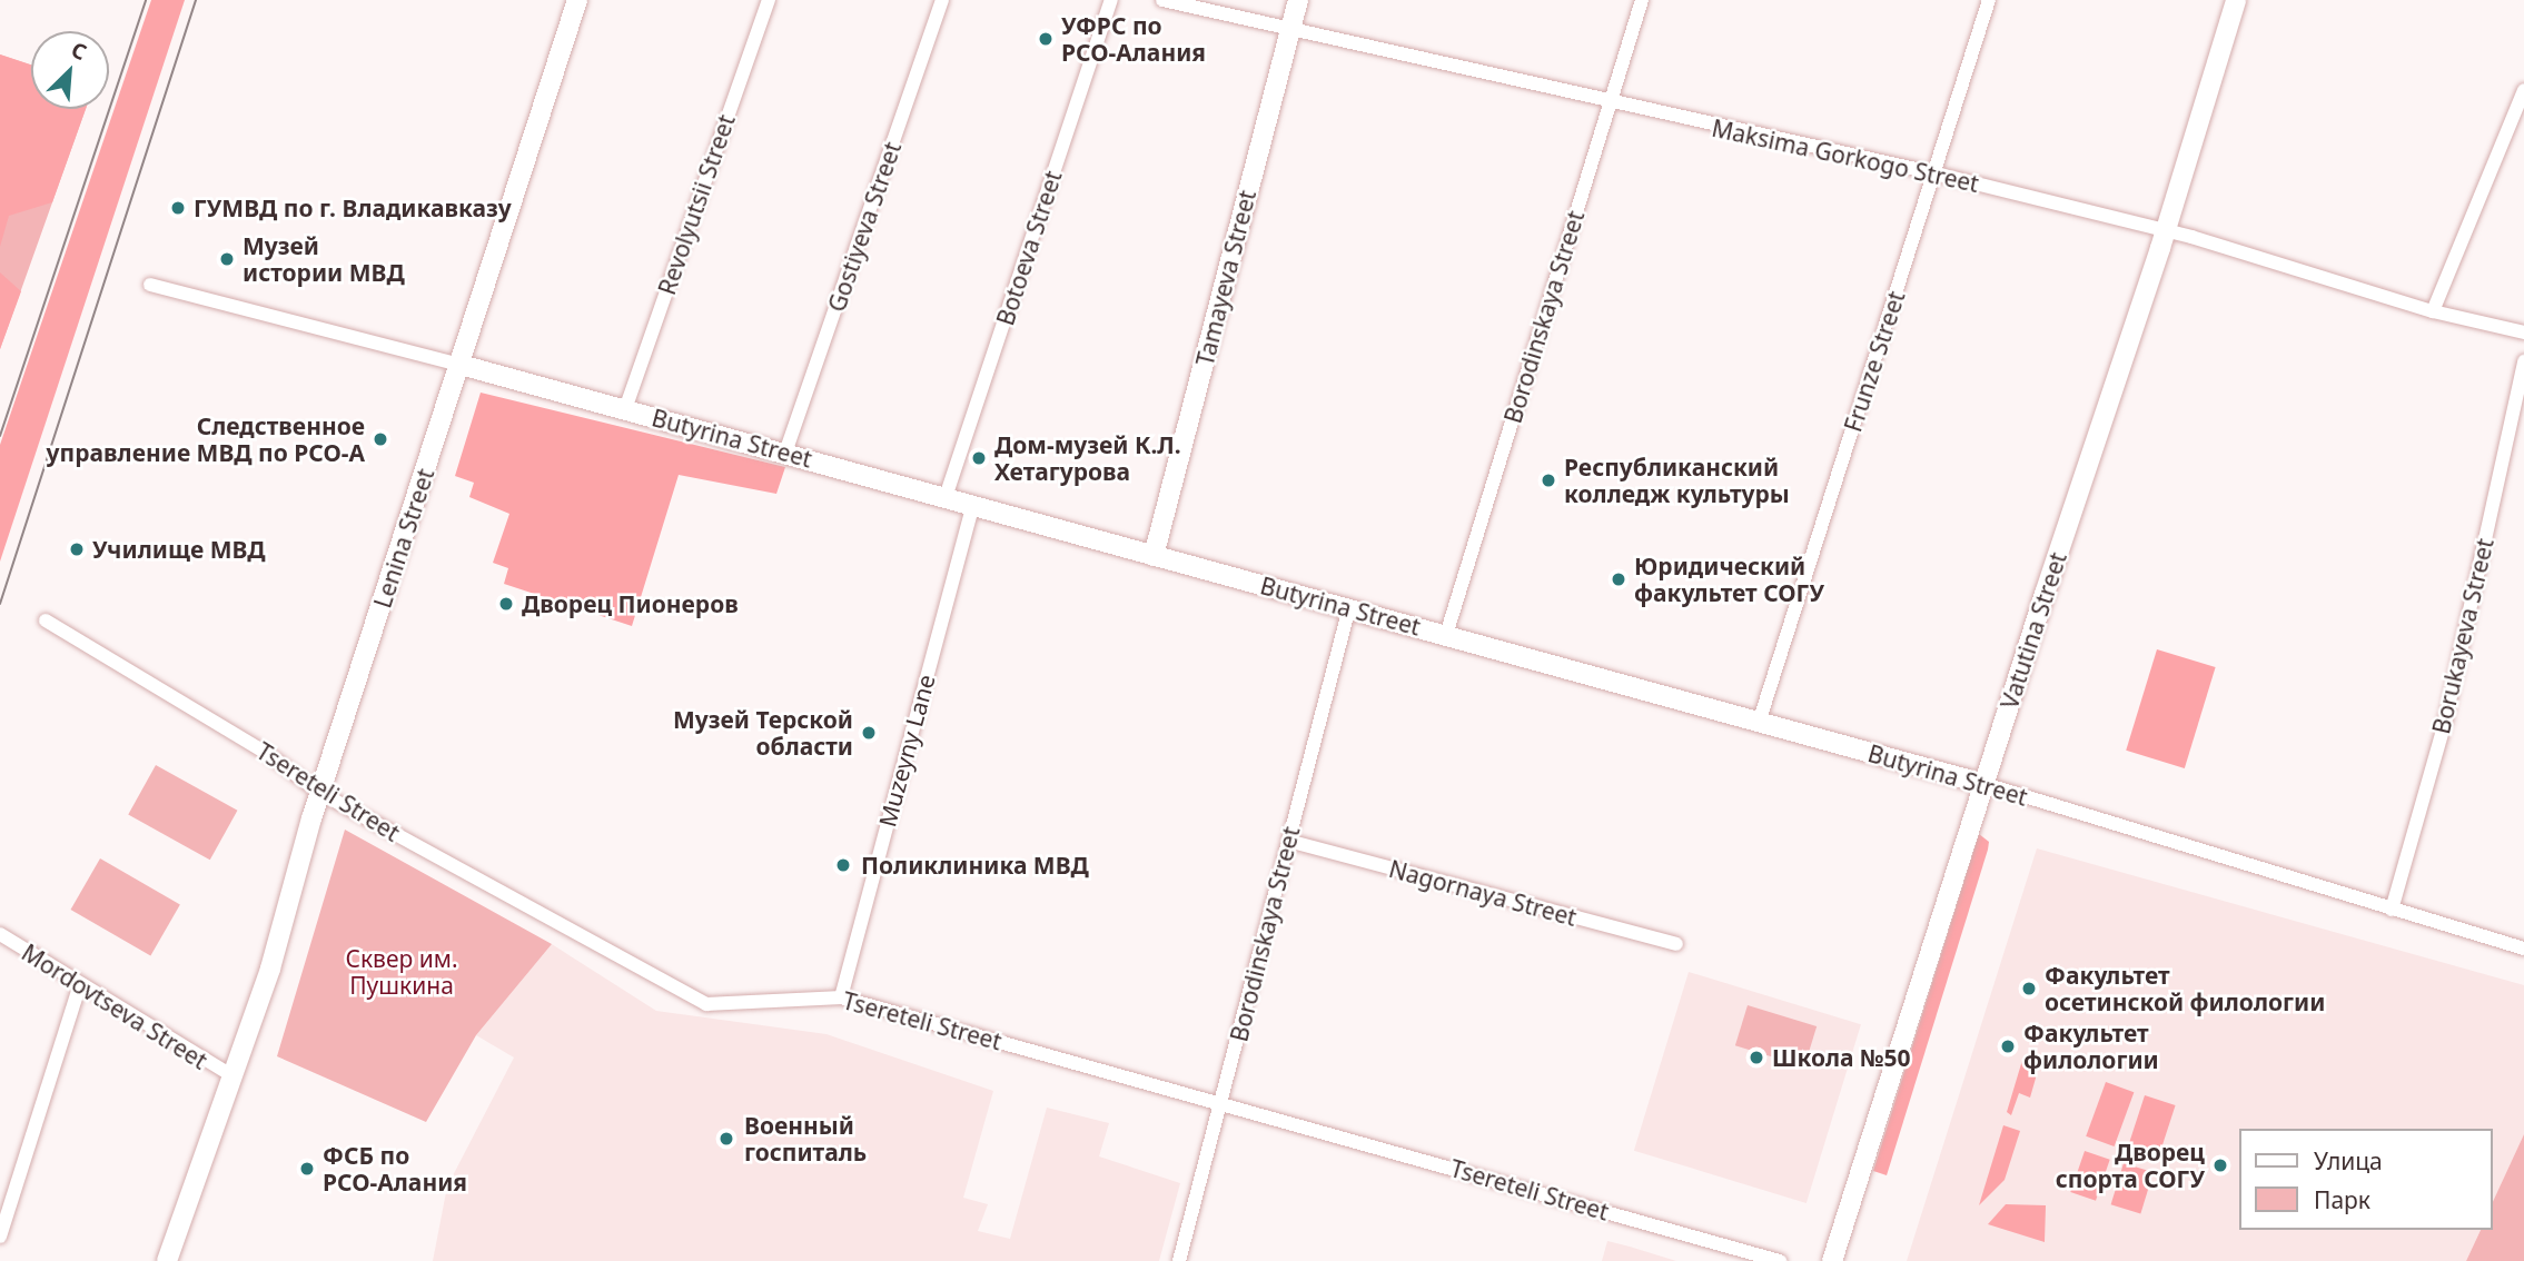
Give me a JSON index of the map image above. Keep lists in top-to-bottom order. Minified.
{"streets":{"main road":["Tamayeva Street","Butyrina Street","Lenina Street","Vatutina Street"],"street":["Maksima Gorkogo Street","Revolyutsii Street","Gostiyeva Street","Botoeva Street","Borodinskaya Street","Frunze Street","Borukayeva Street","Muzeyny Lane","Tsereteli Street","Nagornaya Street","Mordovtseva Street"]},"crossings":[["Maksima Gorkogo Street","Tamayeva Street"],["Maksima Gorkogo Street","Borodinskaya Street"],["Maksima Gorkogo Street","Frunze Street"],["Maksima Gorkogo Street","Vatutina Street"],["Revolyutsii Street","Butyrina Street"],["Gostiyeva Street","Butyrina Street"],["Botoeva Street","Butyrina Street"],["Tamayeva Street","Butyrina Street"],["Borodinskaya Street","Butyrina Street"],["Borodinskaya Street","Tsereteli Street"],["Borodinskaya Street","Nagornaya Street"],["Frunze Street","Butyrina Street"],["Butyrina Street","Lenina Street"],["Butyrina Street","Vatutina Street"],["Butyrina Street","Borukayeva Street"],["Butyrina Street","Muzeyny Lane"],["Lenina Street","Tsereteli Street"],["Lenina Street","Mordovtseva Street"],["Muzeyny Lane","Tsereteli Street"]],"parks":["Сквер им. Пушкина"],"places":["УФРС по РСО-Алания","ГУМВД по г. Владикавказу","Музей истории МВД","Следственное управление МВД по РСО-А","Дом-музей К.Л. Хетагурова","Республиканский колледж культуры","Училище МВД","Юридический факультет СОГУ","Дворец Пионеров","Музей Терской области","Поликлиника МВД","Факультет осетинской филологии","Факультет филологии","Школа №50","Военный госпиталь","Дворец спорта СОГУ","ФСБ по РСО-Алания"],"legend":["Улица","Парк"],"north":"top right"}
